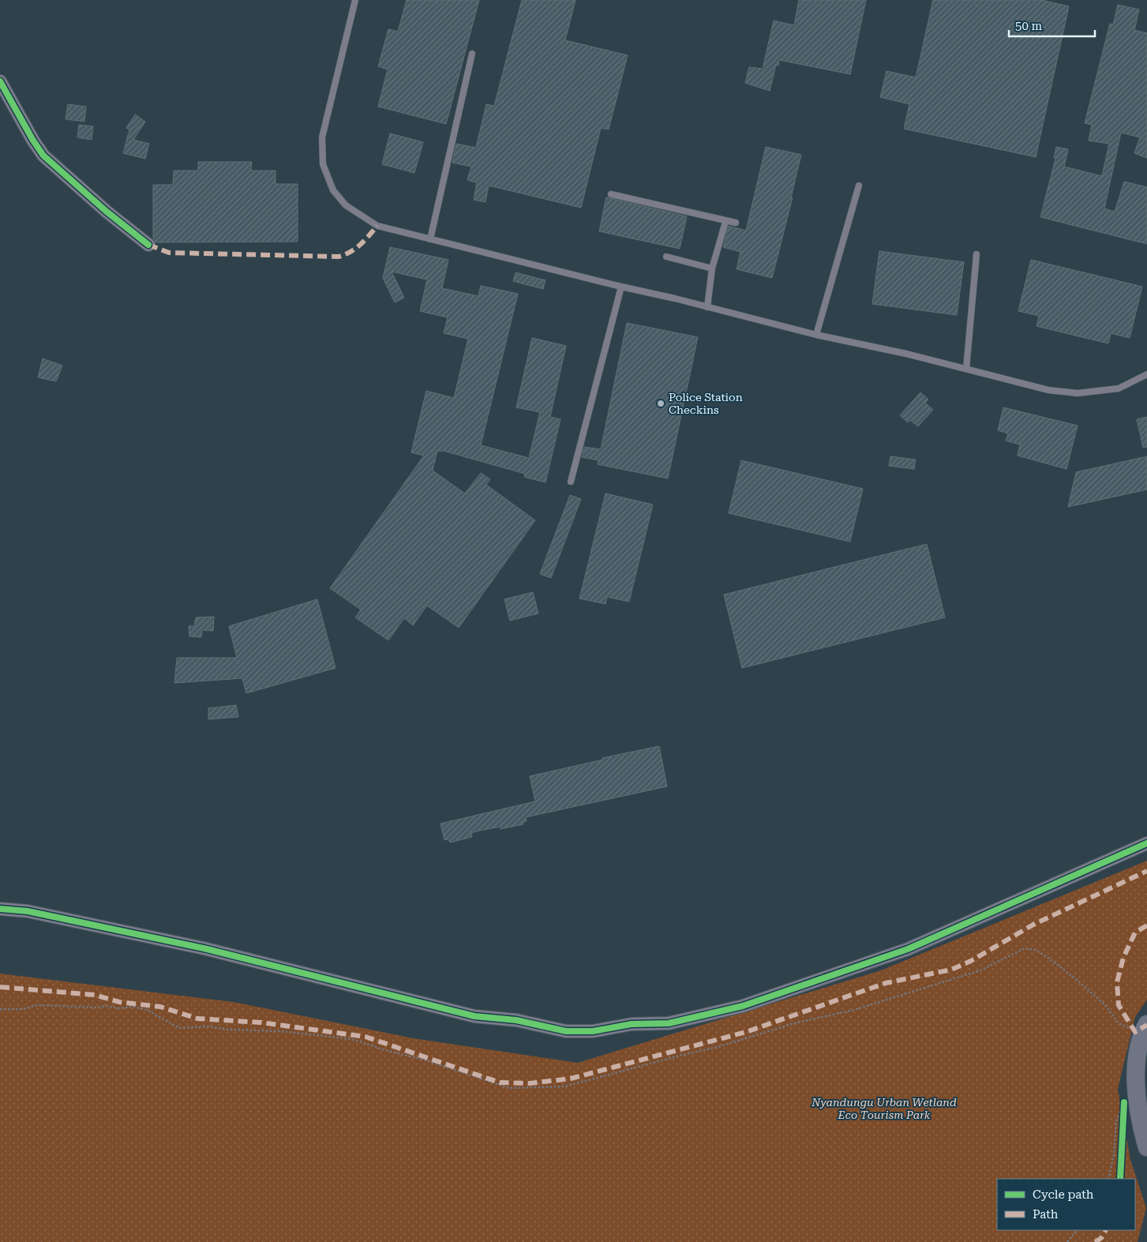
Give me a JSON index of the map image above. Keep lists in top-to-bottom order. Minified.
{"parks":["Nyandungu Urban Wetland Eco Tourism Park"],"places":["Police Station Checkins"],"legend":["Cycle path","Path"],"scale_bar":"50 m"}
